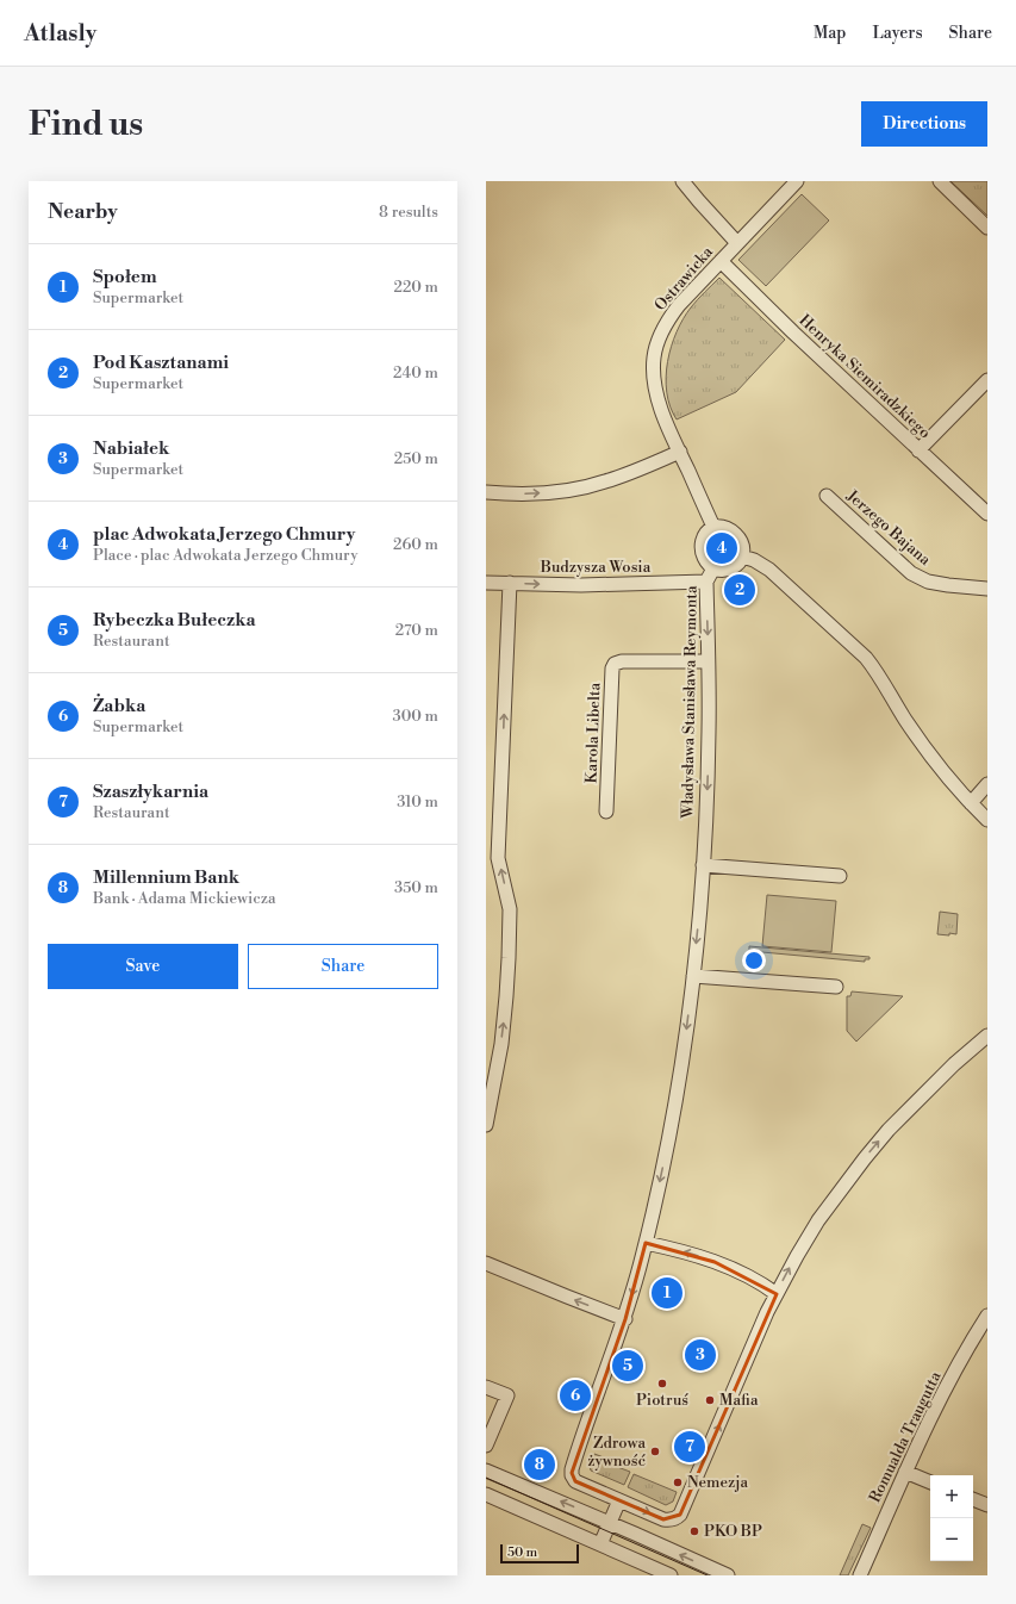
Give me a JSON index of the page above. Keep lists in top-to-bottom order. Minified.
{"streets":{"street":["Ostrawicka","Henryka Siemiradzkiego","Jerzego Bajana","Budzysza Wosia","Władysława Stanisława Reymonta","Karola Libelta","Romualda Traugutta"]},"crossings":[["Ostrawicka","Henryka Siemiradzkiego"],["Ostrawicka","Władysława Stanisława Reymonta"],["Budzysza Wosia","Władysława Stanisława Reymonta"],["Władysława Stanisława Reymonta","Karola Libelta"]],"one_way":["Władysława Stanisława Reymonta"],"places":["Piotruś","Mafia","Zdrowa żywność","Nemezja","PKO BP"],"scale_bar":"50 m","page":{"header":"Atlasly","nav":["Map","Layers","Share"],"buttons":["Directions",["Save","Share"]],"title":"Find us","heading":["Nearby","8 results"],"list":[{"mark":"1","name":"Społem","note":"Supermarket","value":"220 m"},{"mark":"2","name":"Pod Kasztanami","note":"Supermarket","value":"240 m"},{"mark":"3","name":"Nabiałek","note":"Supermarket","value":"250 m"},{"mark":"4","name":"plac Adwokata Jerzego Chmury","note":"Place · plac Adwokata Jerzego Chmury","value":"260 m"},{"mark":"5","name":"Rybeczka Bułeczka","note":"Restaurant","value":"270 m"},{"mark":"6","name":"Żabka","note":"Supermarket","value":"300 m"},{"mark":"7","name":"Szaszłykarnia","note":"Restaurant","value":"310 m"},{"mark":"8","name":"Millennium Bank","note":"Bank · Adama Mickiewicza","value":"350 m"}],"pins":["4","2","1","3","5","6","7","8"],"map_buttons":["+","−"],"scale":"50 m"}}
